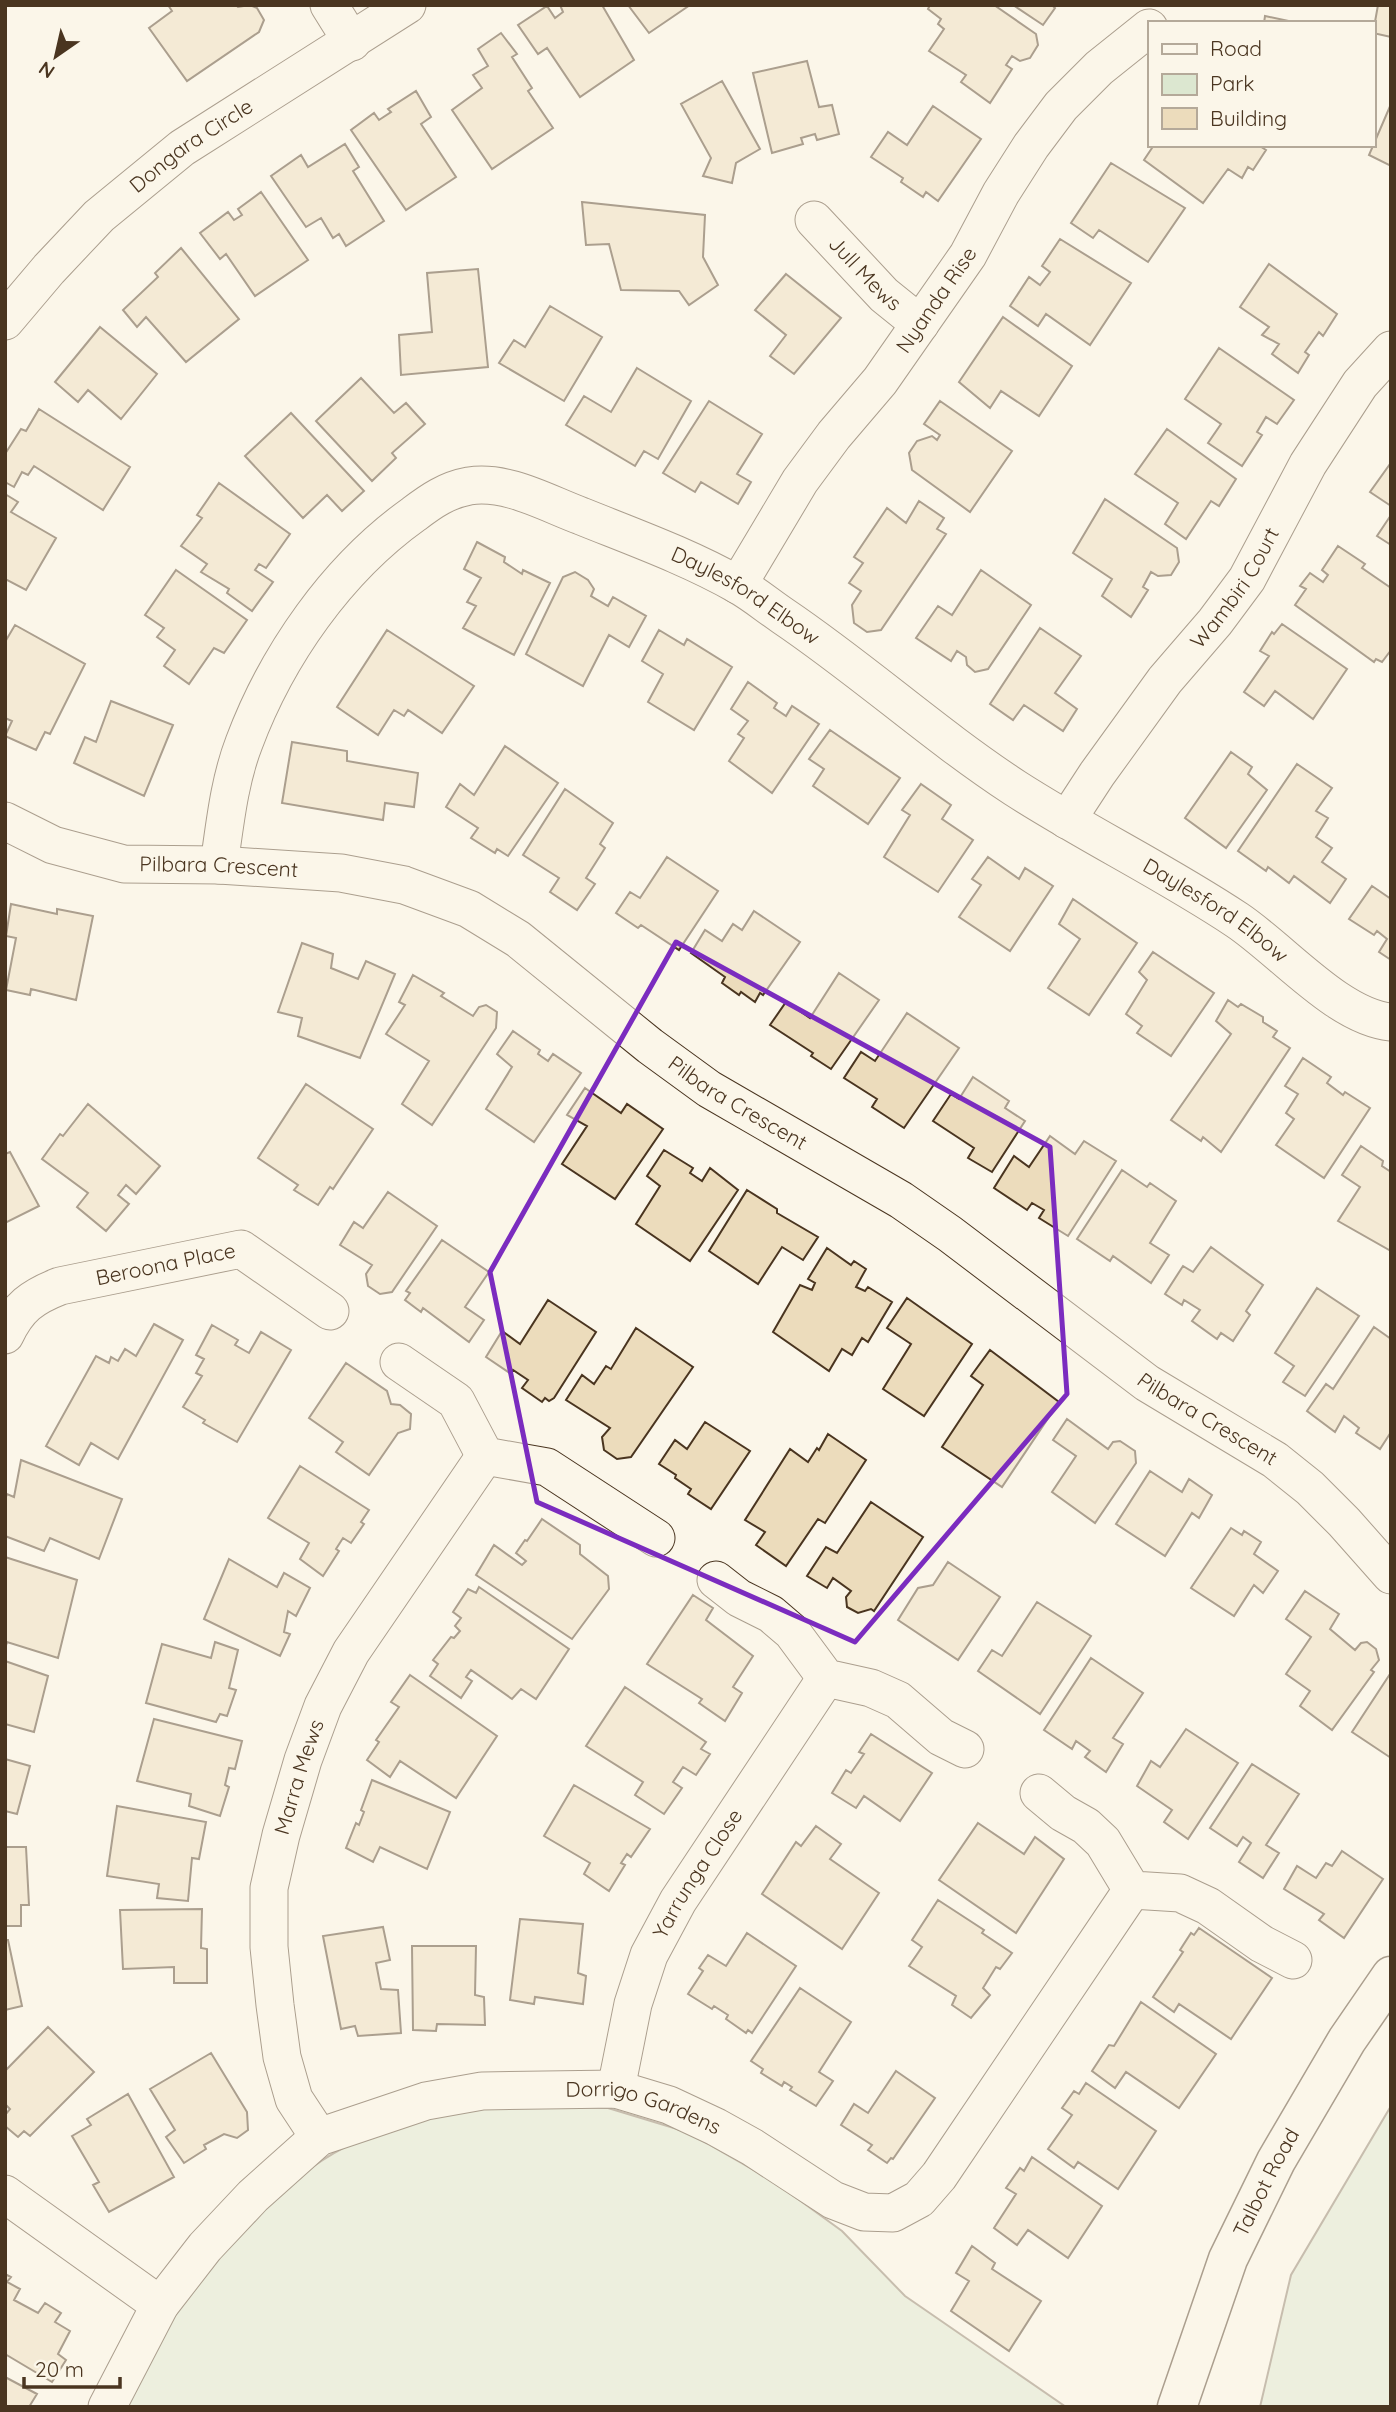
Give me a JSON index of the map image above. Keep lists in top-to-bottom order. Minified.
{"streets":{"main road":["Talbot Road"],"street":["Dongara Circle","Jull Mews","Nyanda Rise","Wambiri Court","Daylesford Elbow","Pilbara Crescent","Beroona Place","Marra Mews","Yarrunga Close","Dorrigo Gardens"]},"crossings":[["Jull Mews","Nyanda Rise"],["Nyanda Rise","Daylesford Elbow"],["Wambiri Court","Daylesford Elbow"],["Daylesford Elbow","Pilbara Crescent"],["Marra Mews","Dorrigo Gardens"],["Yarrunga Close","Dorrigo Gardens"]],"legend":["Road","Park","Building"],"scale_bar":"20 m","north":"bottom left"}
